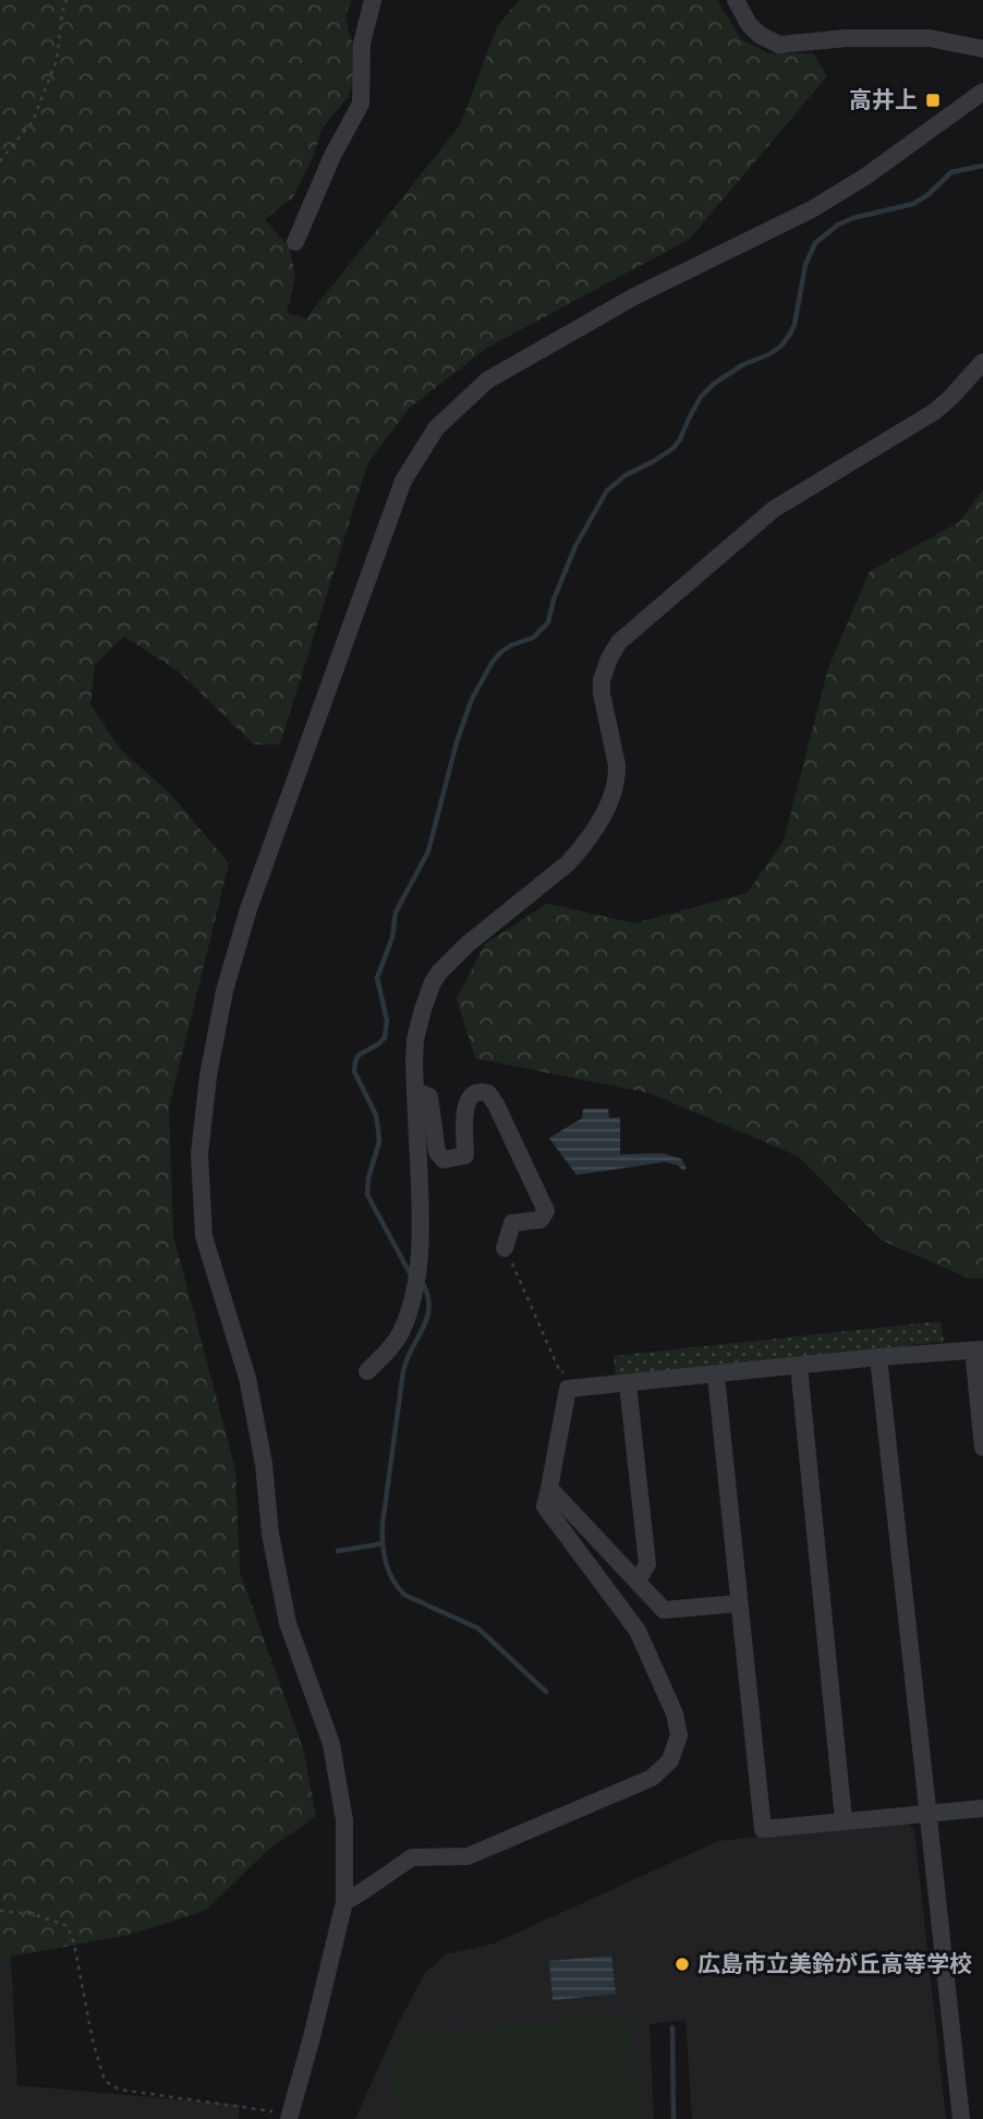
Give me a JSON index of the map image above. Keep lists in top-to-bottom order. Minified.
{"places":{"transit":["高井上"],"other":["広島市立美鈴が丘高等学校"]}}
